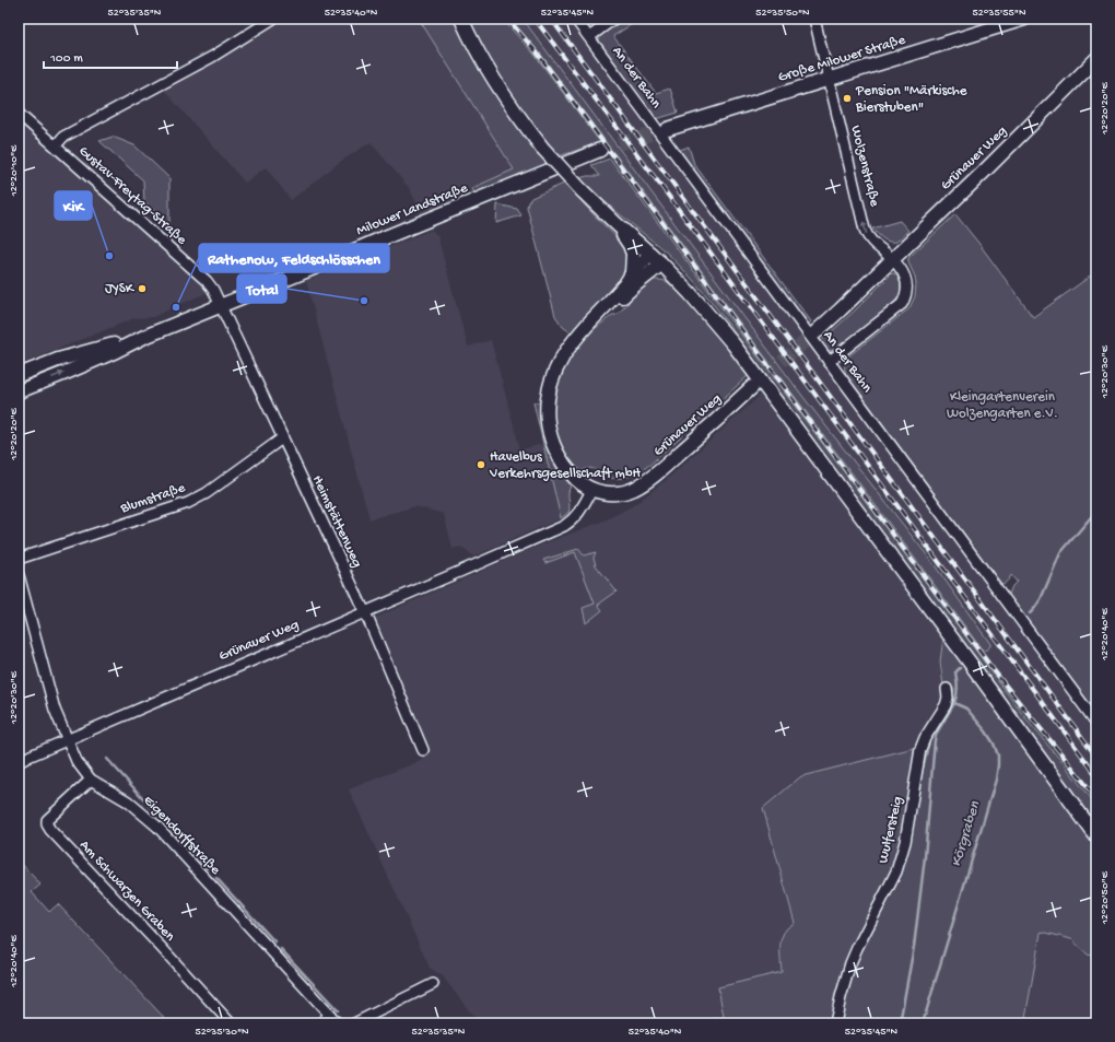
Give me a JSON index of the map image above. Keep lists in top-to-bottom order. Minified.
{"streets":{"main road":["Große Milower Straße","Grünauer Weg","Milower Landstraße"],"street":["An der Bahn","Wolzenstraße","Gustav-Freytag-Straße","Blumstraße","Heimstättenweg","Wulfersteig","Eigendorffstraße","Am Schwarzen Graben"]},"crossings":[["Große Milower Straße","Wolzenstraße"],["Grünauer Weg","Wolzenstraße"],["Grünauer Weg","Heimstättenweg"],["Grünauer Weg","Eigendorffstraße"],["Gustav-Freytag-Straße","Milower Landstraße"],["Gustav-Freytag-Straße","Heimstättenweg"],["Milower Landstraße","Heimstättenweg"],["Blumstraße","Heimstättenweg"],["Eigendorffstraße","Am Schwarzen Graben"]],"one_way":["Wolzenstraße"],"water":["Körgraben"],"parks":["Kleingartenverein Wolzengarten e.V."],"places":["Pension \"Märkische Bierstuben\"","KiK","JYSK","Total","Rathenow, Feldschlösschen","Havelbus Verkehrsgesellschaft mbH"],"scale_bar":"100 m","coordinates":["52°35'35\"N","52°35'40\"N","52°35'45\"N","52°35'50\"N","52°35'55\"N","12°20'20\"E","12°20'10\"E","12°20'30\"E","12°20'40\"E","12°20'50\"E","52°35'30\"N"]}
